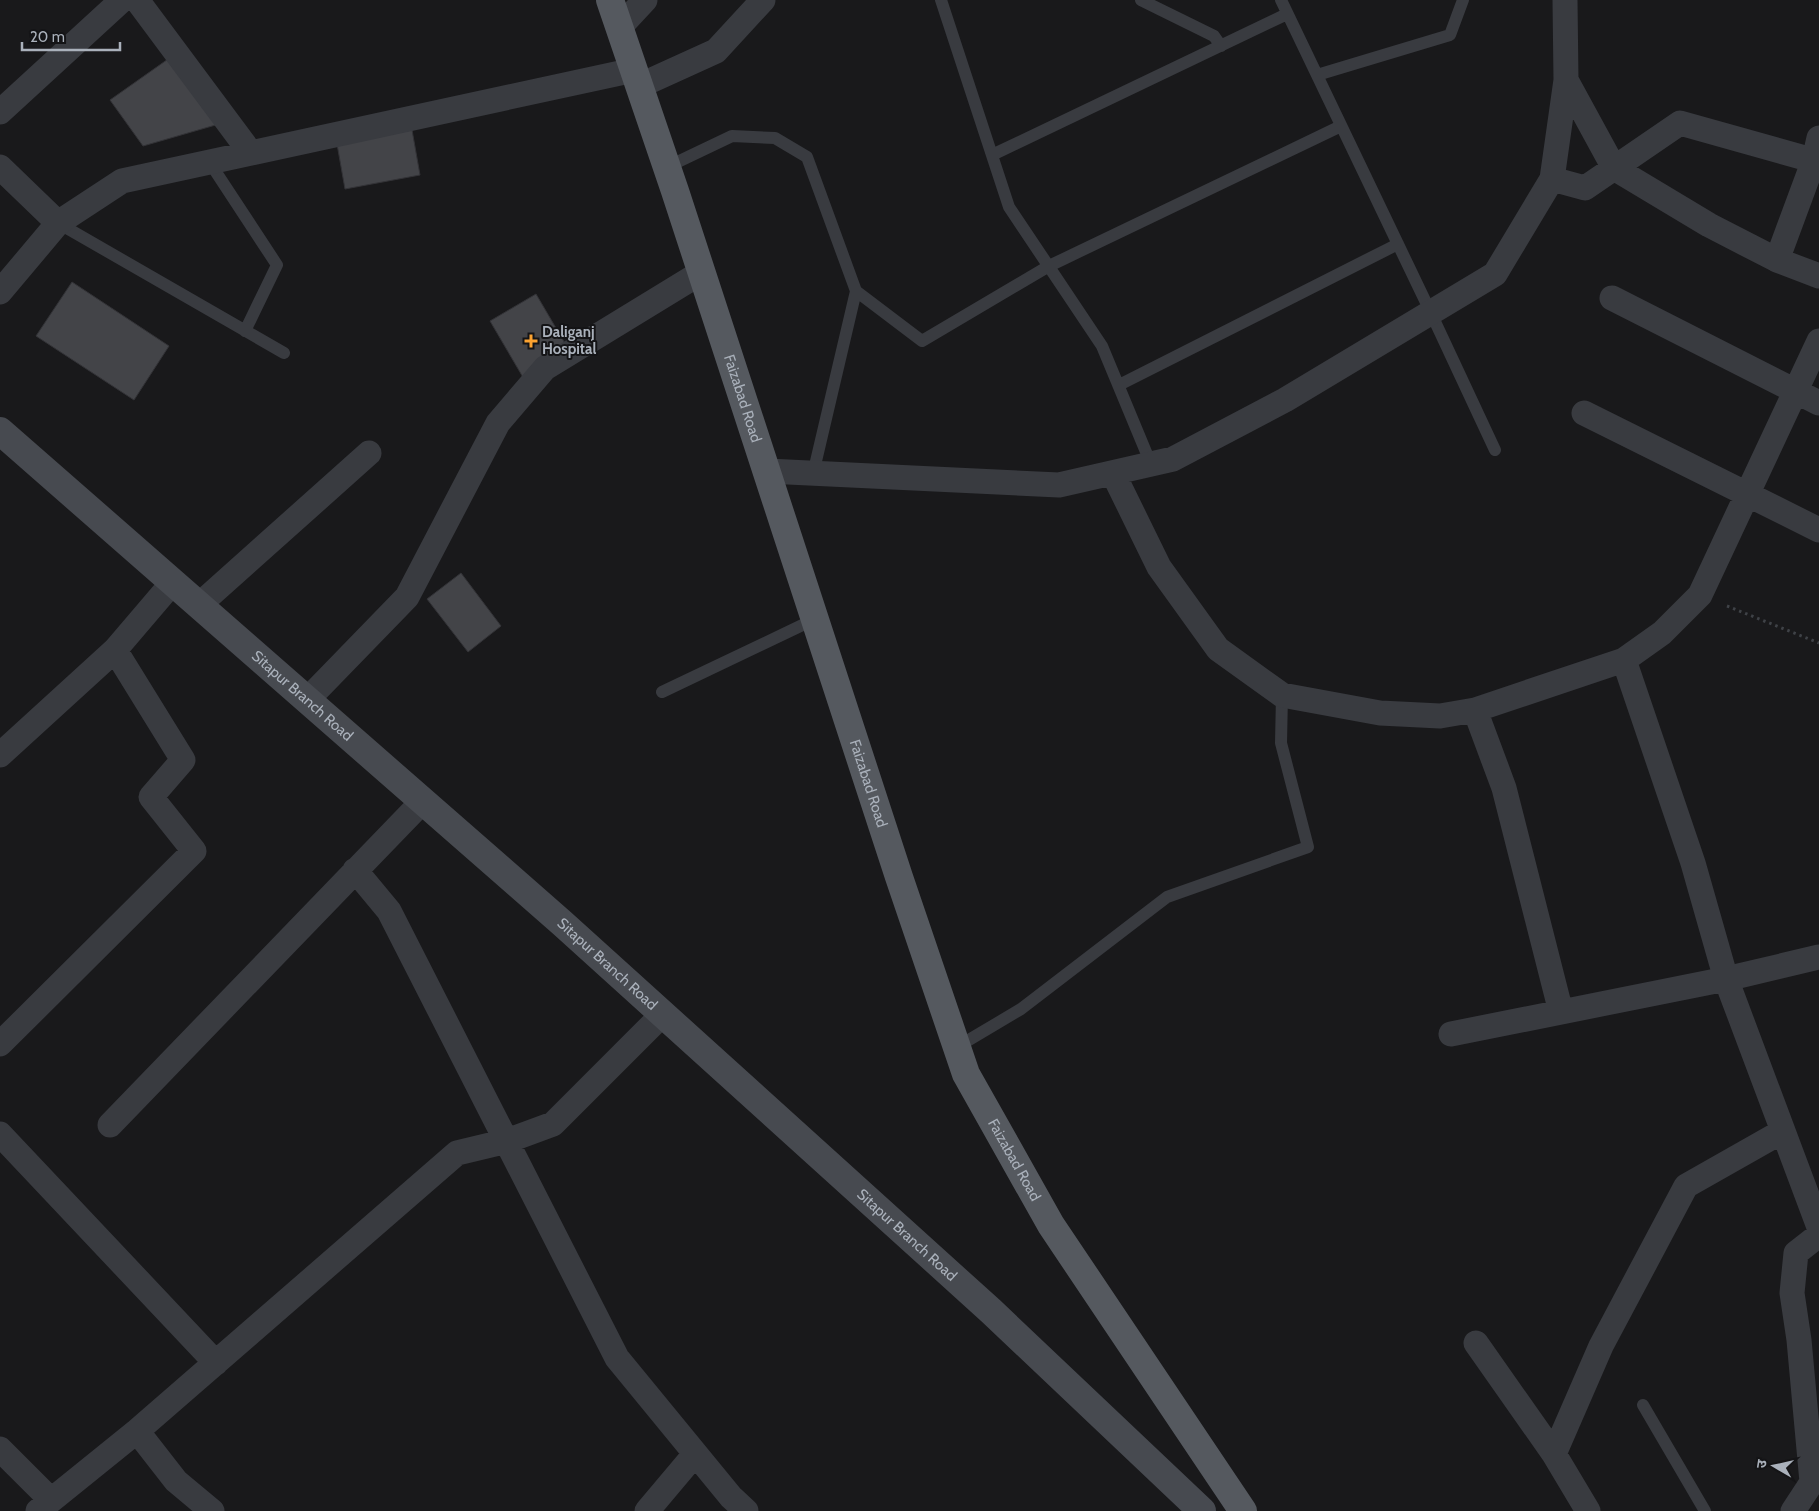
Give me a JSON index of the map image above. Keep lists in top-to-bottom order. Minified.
{"streets":{"main road":["Faizabad Road"],"street":["Sitapur Branch Road"]},"places":{"health":["Daliganj Hospital"]},"scale_bar":"20 m","north":"left"}
